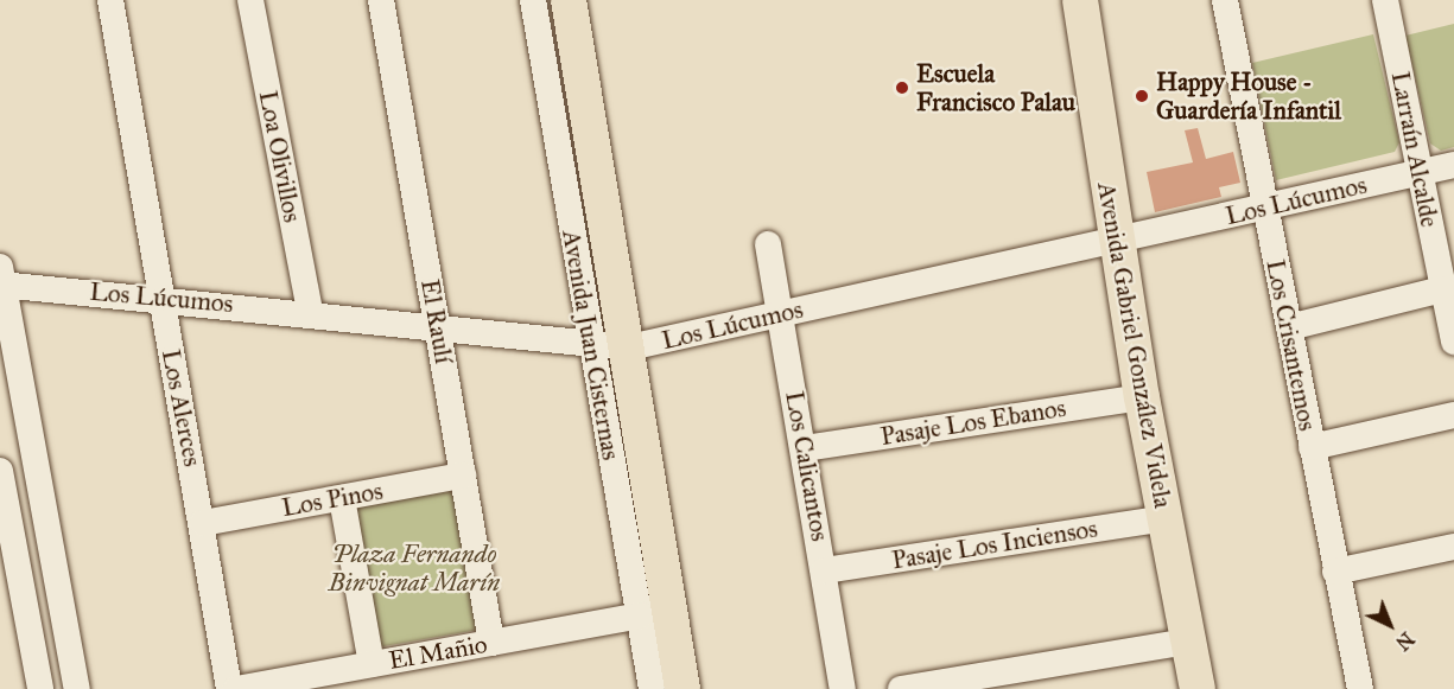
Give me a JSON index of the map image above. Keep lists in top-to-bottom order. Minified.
{"streets":{"main road":["Avenida Juan Cisternas","Avenida Gabriel González Videla"],"street":["Larraín Alcalde","Loa Olivillos","Los Lúcumos","El Raulí","Los Crisantemos","Los Alerces","Pasaje Los Ebanos","Los Calicantos","Los Pinos","Pasaje Los Inciensos","El Mañio"]},"crossings":[["Larraín Alcalde","Los Lúcumos"],["Loa Olivillos","Los Lúcumos"],["Los Lúcumos","El Raulí"],["Los Lúcumos","Avenida Juan Cisternas"],["Los Lúcumos","Avenida Gabriel González Videla"],["Los Lúcumos","Los Crisantemos"],["Los Lúcumos","Los Alerces"],["Los Lúcumos","Los Calicantos"],["El Raulí","Los Pinos"],["El Raulí","El Mañio"],["Avenida Juan Cisternas","El Mañio"],["Avenida Gabriel González Videla","Pasaje Los Ebanos"],["Avenida Gabriel González Videla","Pasaje Los Inciensos"],["Los Alerces","Los Pinos"],["Pasaje Los Ebanos","Los Calicantos"],["Los Calicantos","Pasaje Los Inciensos"]],"parks":["Plaza Fernando Binvignat Marín"],"places":["Escuela Francisco Palau","Happy House - Guardería Infantil"],"north":"bottom right"}
